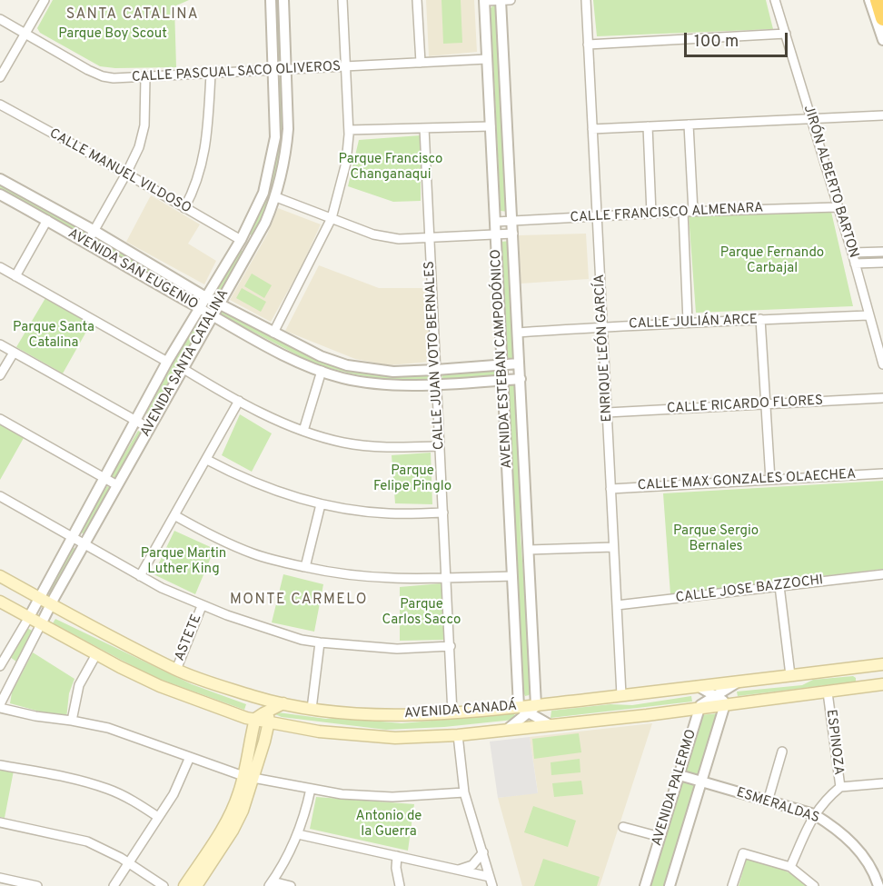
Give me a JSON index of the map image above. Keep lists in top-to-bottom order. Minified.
{"streets":{"main road":["AVENIDA CANADÁ"],"street":["CALLE PASCUAL SACO OLIVEROS","CALLE MANUEL VILDOSO","JIRÓN ALBERTO BARTON","CALLE FRANCISCO ALMENARA","AVENIDA SAN EUGENIO","CALLE JULIÁN ARCE","ENRIQUE LEÓN GARCÍA","CALLE JUAN VOTO BERNALES","AVENIDA ESTEBAN CAMPODÓNICO","AVENIDA SANTA CATALINA","CALLE RICARDO FLORES","CALLE MAX GONZALES OLAECHEA","CALLE JOSE BAZZOCHI","ASTETE","ESPINOZA","AVENIDA PALERMO","ESMERALDAS"]},"crossings":[["CALLE PASCUAL SACO OLIVEROS","AVENIDA ESTEBAN CAMPODÓNICO"],["CALLE PASCUAL SACO OLIVEROS","AVENIDA SANTA CATALINA"],["CALLE MANUEL VILDOSO","AVENIDA SANTA CATALINA"],["JIRÓN ALBERTO BARTON","CALLE FRANCISCO ALMENARA"],["JIRÓN ALBERTO BARTON","CALLE JULIÁN ARCE"],["CALLE FRANCISCO ALMENARA","ENRIQUE LEÓN GARCÍA"],["CALLE FRANCISCO ALMENARA","AVENIDA ESTEBAN CAMPODÓNICO"],["AVENIDA SAN EUGENIO","CALLE JUAN VOTO BERNALES"],["AVENIDA SAN EUGENIO","AVENIDA ESTEBAN CAMPODÓNICO"],["AVENIDA SAN EUGENIO","AVENIDA SANTA CATALINA"],["CALLE JULIÁN ARCE","ENRIQUE LEÓN GARCÍA"],["CALLE JULIÁN ARCE","AVENIDA ESTEBAN CAMPODÓNICO"],["ENRIQUE LEÓN GARCÍA","CALLE RICARDO FLORES"],["ENRIQUE LEÓN GARCÍA","CALLE MAX GONZALES OLAECHEA"],["ENRIQUE LEÓN GARCÍA","CALLE JOSE BAZZOCHI"],["ENRIQUE LEÓN GARCÍA","AVENIDA CANADÁ"],["CALLE JUAN VOTO BERNALES","AVENIDA CANADÁ"],["AVENIDA ESTEBAN CAMPODÓNICO","AVENIDA CANADÁ"],["AVENIDA SANTA CATALINA","AVENIDA CANADÁ"],["ASTETE","AVENIDA CANADÁ"],["AVENIDA CANADÁ","ESPINOZA"],["AVENIDA CANADÁ","AVENIDA PALERMO"],["ESPINOZA","ESMERALDAS"],["AVENIDA PALERMO","ESMERALDAS"]],"districts":["SANTA CATALINA","MONTE CARMELO"],"parks":["Parque Boy Scout","Parque Francisco Changanaqui","Parque Fernando Carbajal","Parque Santa Catalina","Parque Felipe Pinglo","Parque Sergio Bernales","Parque Martin Luther King","Parque Carlos Sacco","Antonio de la Guerra"],"scale_bar":"100 m"}
